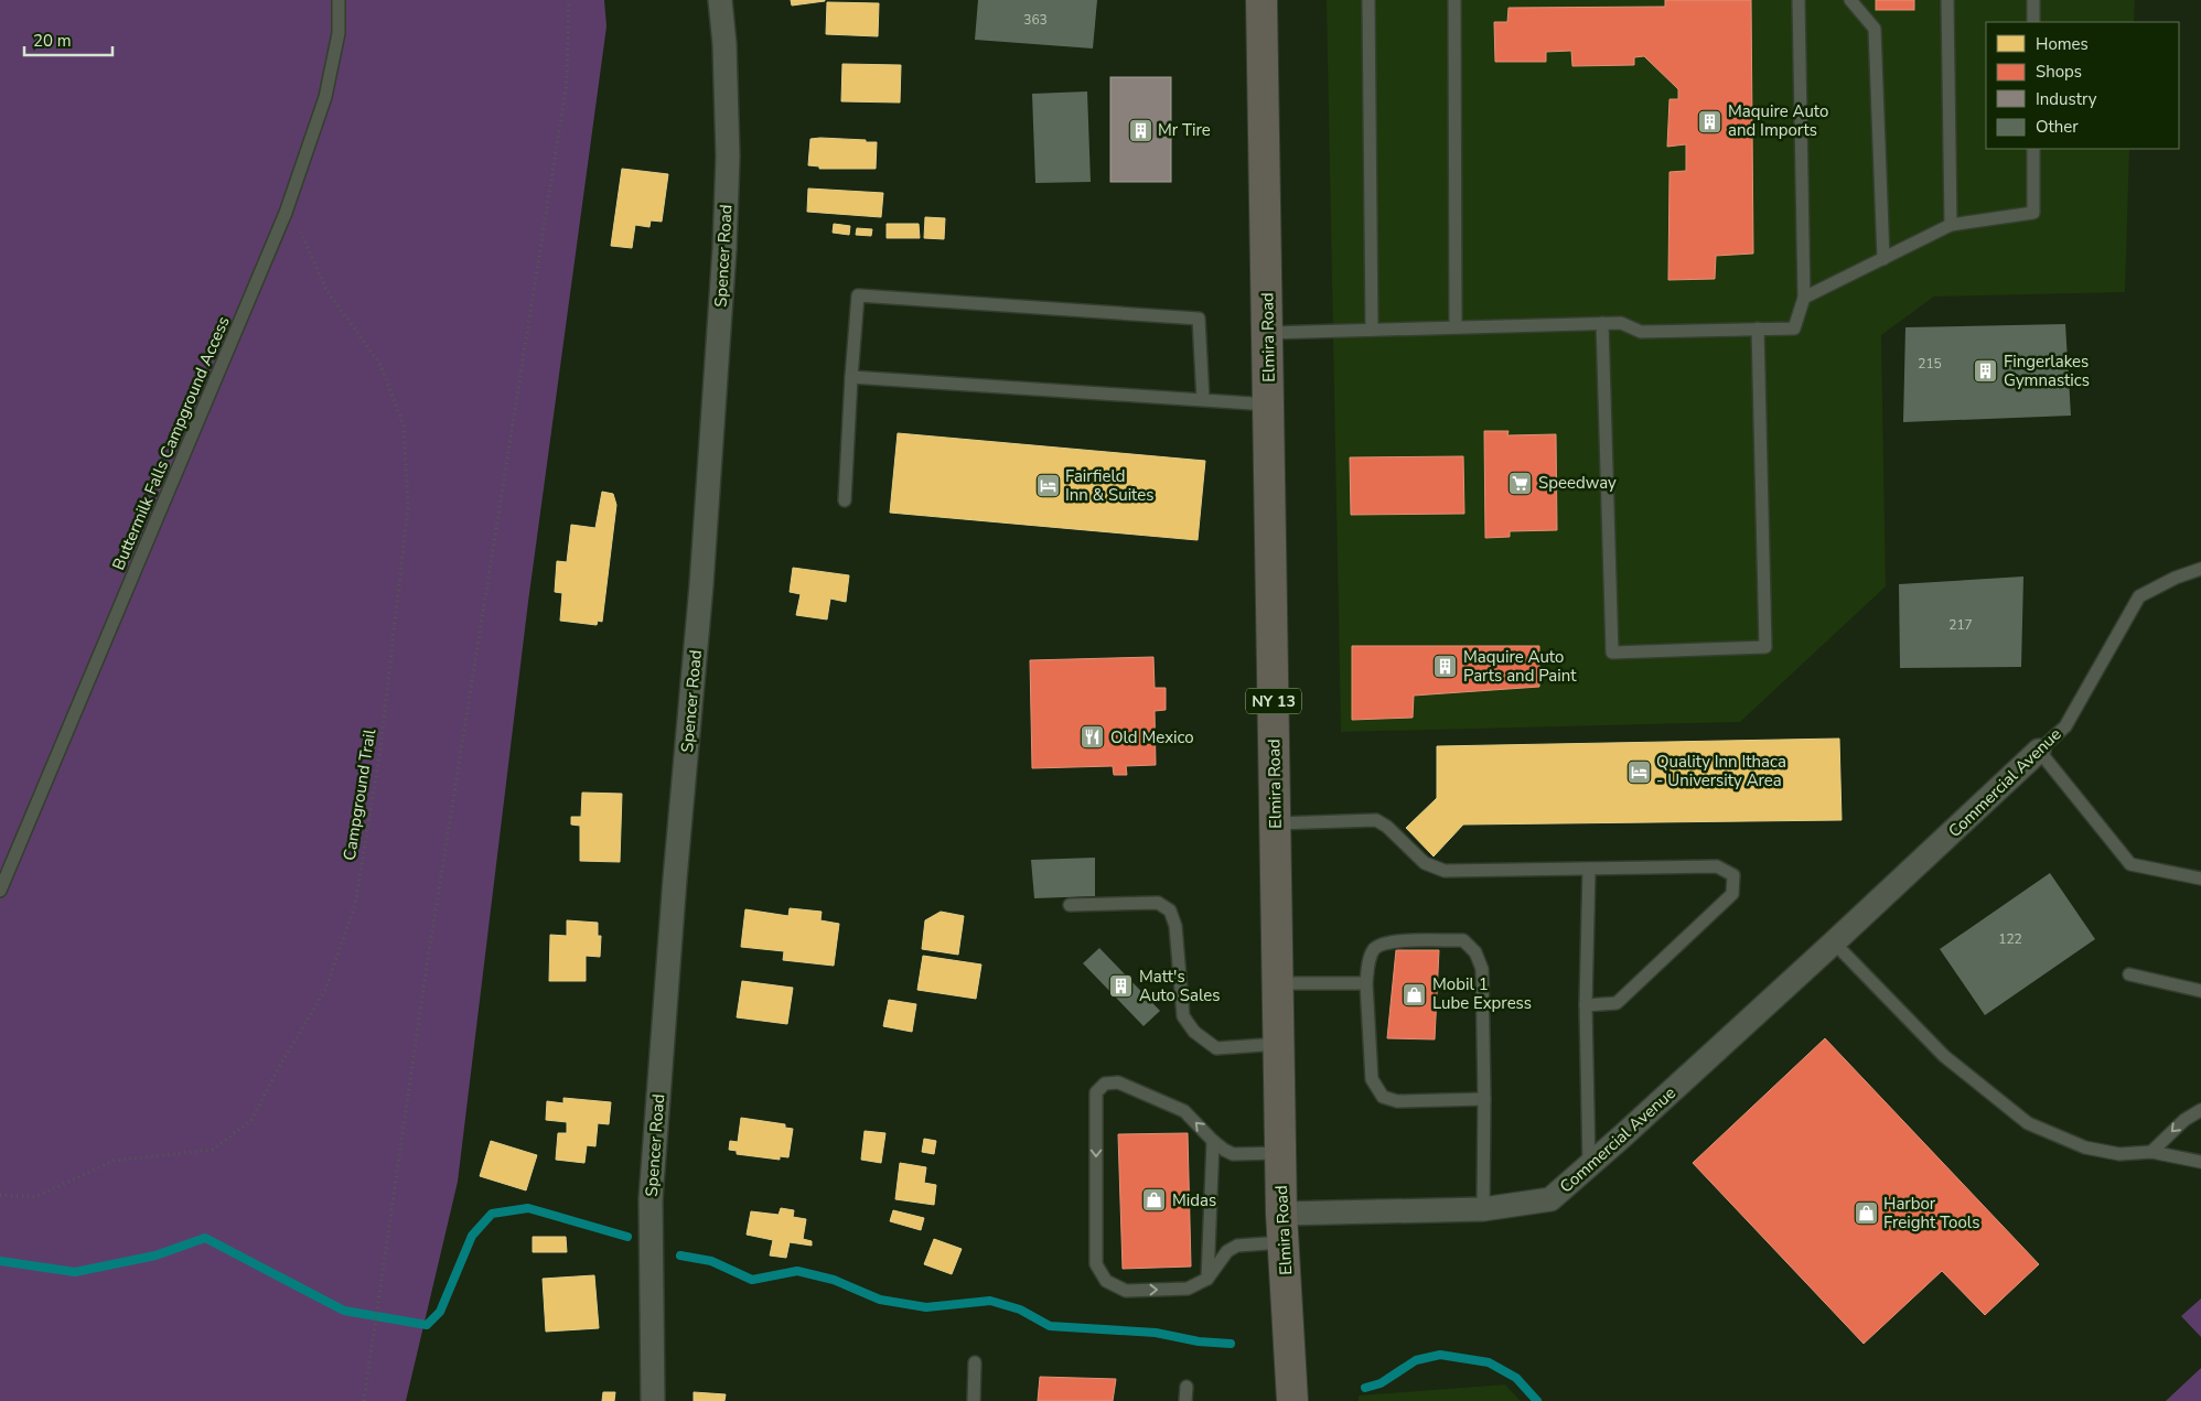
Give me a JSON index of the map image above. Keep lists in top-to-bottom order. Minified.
{"streets":{"highway":["Elmira Road","NY 13"],"street":["Spencer Road","Commercial Avenue"],"lane":["Buttermilk Falls Campground Access"],"path":["Campground Trail"]},"crossings":[["Elmira Road","Commercial Avenue"],["Buttermilk Falls Campground Access","Campground Trail"]],"places":{"building":["Maquire Auto and Imports","Mr Tire","Fingerlakes Gymnastics","Maquire Auto Parts and Paint","Matt's Auto Sales"],"supermarket":["Speedway"],"hotel":["Fairfield Inn & Suites","Quality Inn Ithaca - University Area"],"restaurant":["Old Mexico"],"shop":["Mobil 1 Lube Express","Midas","Harbor Freight Tools"]},"house_numbers":["363","215","217","122"],"legend":["Homes","Shops","Industry","Other"],"scale_bar":"20 m"}
